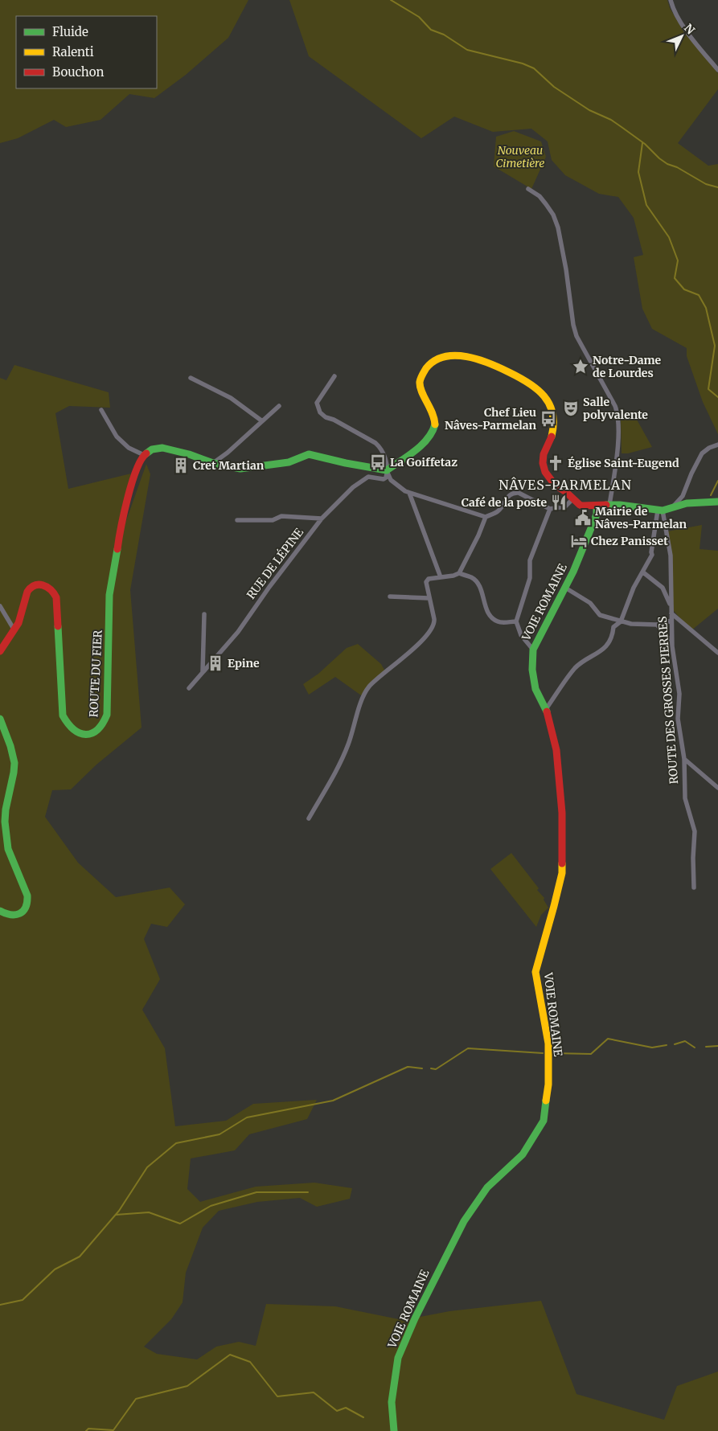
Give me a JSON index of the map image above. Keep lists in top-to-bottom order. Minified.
{"streets":{"main road":["VOIE ROMAINE","ROUTE DU FIER"],"street":["RUE DE LÉPINE","ROUTE DES GROSSES PIERRES"]},"districts":["NÂVES-PARMELAN"],"parks":["Nouveau Cimetière"],"places":{"place":["Notre-Dame de Lourdes"],"theatre":["Salle polyvalente"],"bus stop":["Chef Lieu Nâves-Parmelan","La Goiffetaz"],"church":["Église Saint-Eugend"],"building":["Cret Martian","Epine"],"restaurant":["Café de la poste"],"public building":["Mairie de Nâves-Parmelan"],"hotel":["Chez Panisset"]},"legend":["Fluide","Ralenti","Bouchon"],"north":"top right"}
